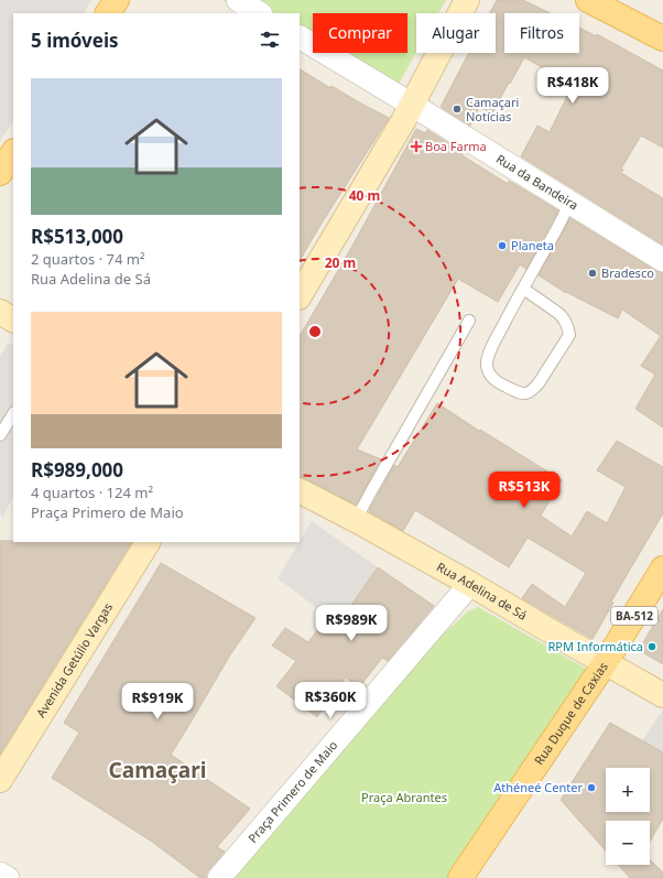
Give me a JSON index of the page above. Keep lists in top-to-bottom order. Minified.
{"streets":{"main road":["BA-512","Rua Duque de Caxias"],"street":["Rua da Bandeira","Rua Adelina de Sá","Avenida Getúlio Vargas","Praça Primero de Maio"]},"crossings":[["Rua Adelina de Sá","Rua Duque de Caxias"],["Rua Adelina de Sá","Praça Primero de Maio"]],"districts":["Camaçari"],"parks":["Praça Abrantes"],"places":{"other":["Camaçari Notícias","Planeta","Bradesco","RPM Informática","Athéneé Center"],"health":["Boa Farma"]},"page":{"chip":["Comprar","Alugar","Filtros"],"heading":"5 imóveis","list":[{"name":"R$513,000","note":"2 quartos · 74 m² · Rua Adelina de Sá"},{"name":"R$989,000","note":"4 quartos · 124 m² · Praça Primero de Maio"}],"price":["R$418K","R$513K","R$989K","R$360K","R$919K"],"map_buttons":["+","−"]},"rings":["40 m","20 m"]}
